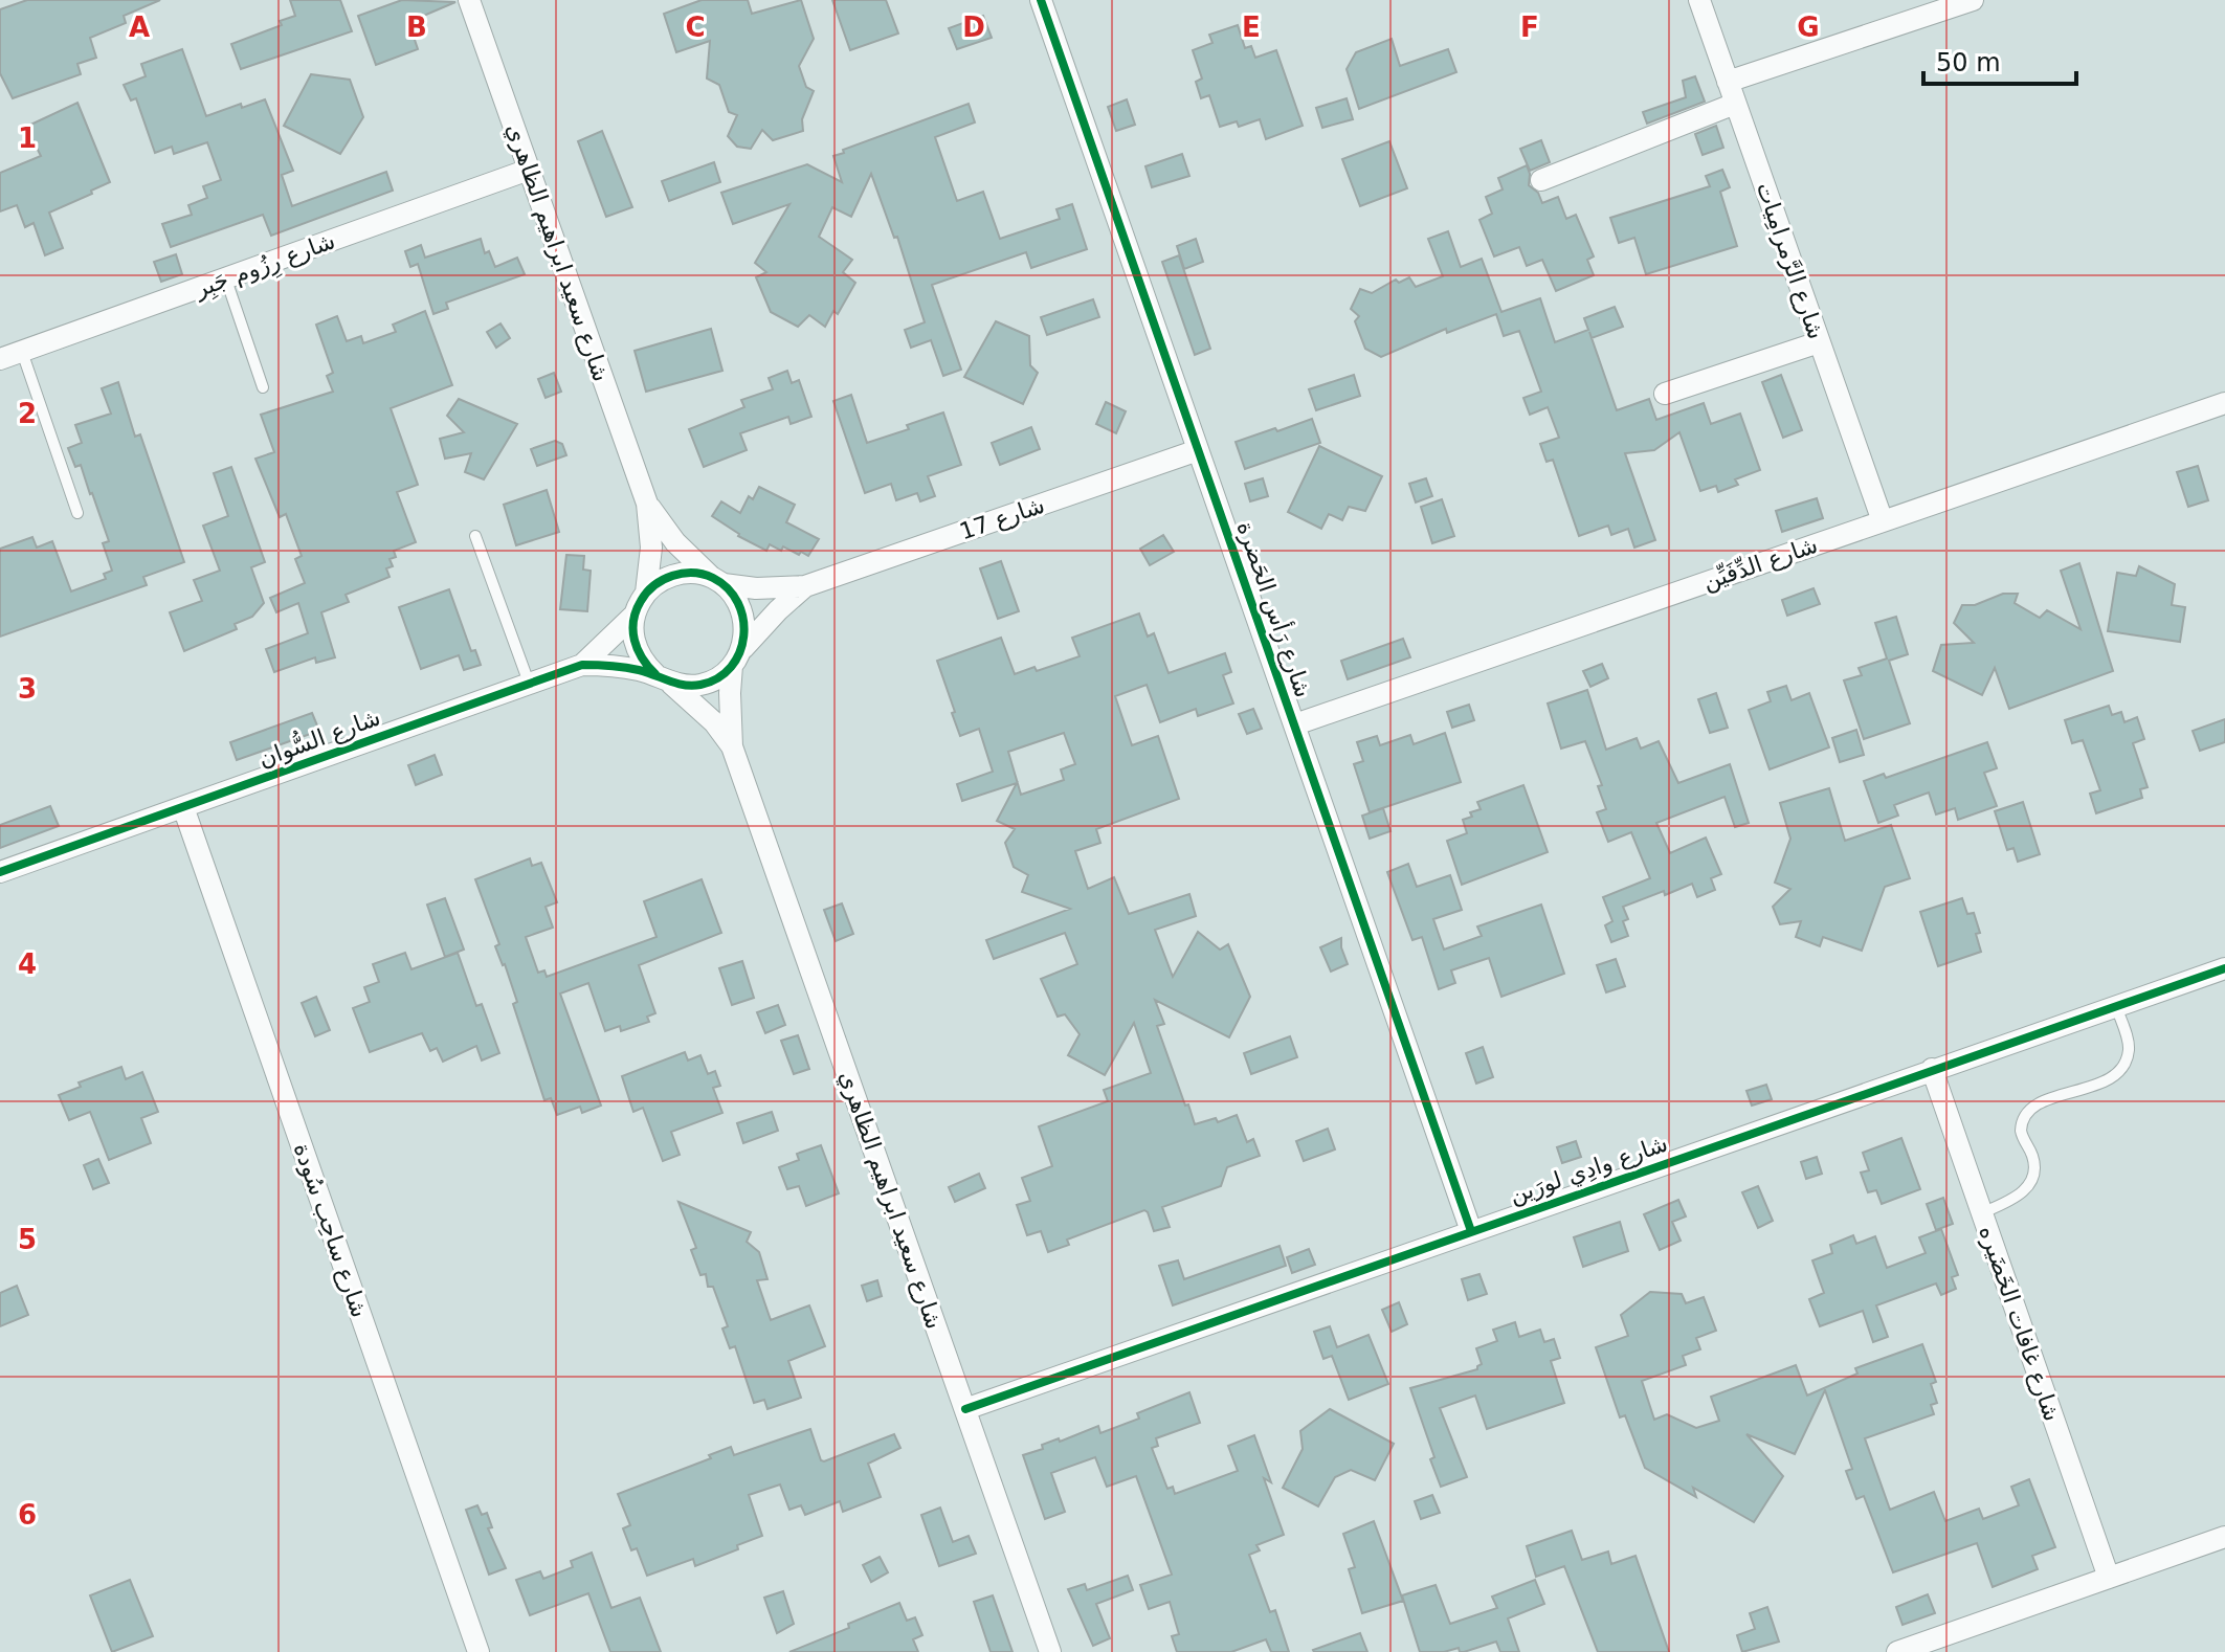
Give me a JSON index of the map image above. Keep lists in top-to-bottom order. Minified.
{"streets":{"street":["شارع سعيد ابراهيم الظاهري","شارع الرَّمرامِيات","شارع رِزُوم جَبِر","شارع 17","شارع الدِّفَيِّن","شارع رَأس الحَضرة","شارع السُّوان","شارع وادِي لورَين","شارع ساحِب سُودة","شارع غافات الخَضَيره"]},"crossings":[["شارع سعيد ابراهيم الظاهري","شارع رِزُوم جَبِر"],["شارع سعيد ابراهيم الظاهري","شارع 17"],["شارع سعيد ابراهيم الظاهري","شارع السُّوان"],["شارع سعيد ابراهيم الظاهري","شارع وادِي لورَين"],["شارع الرَّمرامِيات","شارع الدِّفَيِّن"],["شارع 17","شارع رَأس الحَضرة"],["شارع 17","شارع السُّوان"],["شارع الدِّفَيِّن","شارع رَأس الحَضرة"],["شارع رَأس الحَضرة","شارع وادِي لورَين"],["شارع السُّوان","شارع ساحِب سُودة"],["شارع وادِي لورَين","شارع غافات الخَضَيره"]],"scale_bar":"50 m","grid":{"columns":["A","B","C","D","E","F","G"],"rows":["1","2","3","4","5","6"]}}
